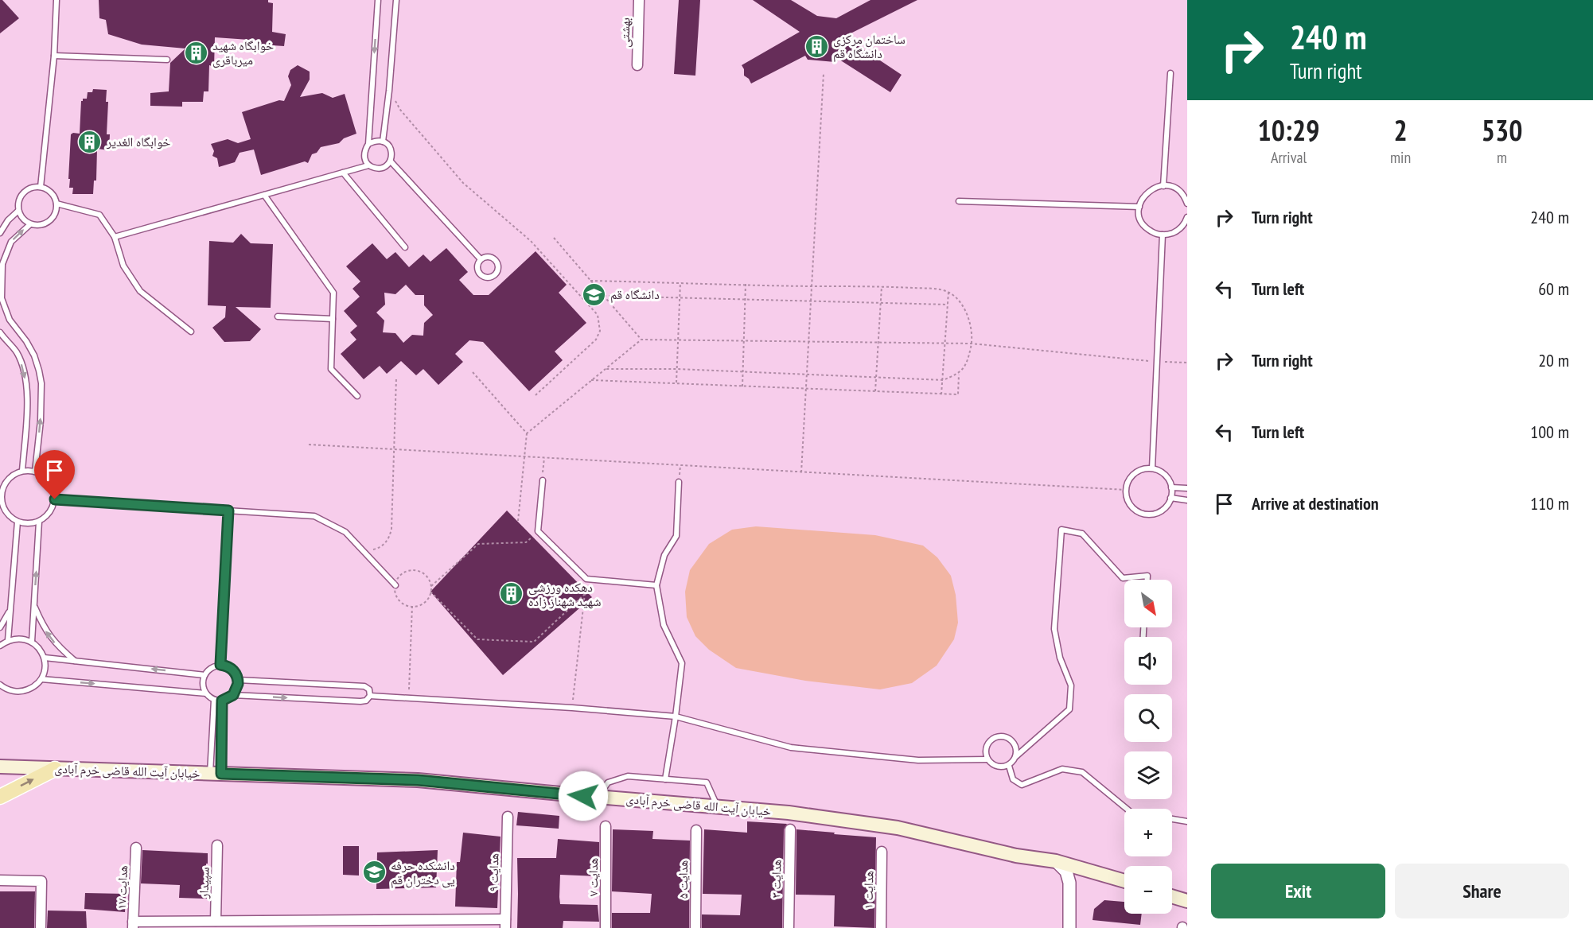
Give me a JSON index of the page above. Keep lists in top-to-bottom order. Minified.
{"streets":{"main road":["خیابان آیت الله قاضی خرم آبادی"],"street":["بهشتی","هدایت ۹","هدایت ۷","هدایت ۳","هدایت ۵","سپیدار","هدایت ۱۷","هدایت ۱"]},"places":{"building":["ساختمان مرکزی دانشگاه قم","خوابگاه شهید میرباقری","خوابگاه الغدیر","دهکده ورزشی شهید شهناز زاده"],"school or university":["دانشگاه قم","دانشکده حرفه یی دختران قم"]},"north":"bottom right","page":{"turn":["240 m","Turn right"],"eta":["10:29","Arrival","2","min","530","m"],"list":[{"name":"Turn right","value":"240 m"},{"name":"Turn left","value":"60 m"},{"name":"Turn right","value":"20 m"},{"name":"Turn left","value":"100 m"},{"name":"Arrive at destination","value":"110 m"}],"map_buttons":["+","−"],"buttons":["Exit","Share"]}}
